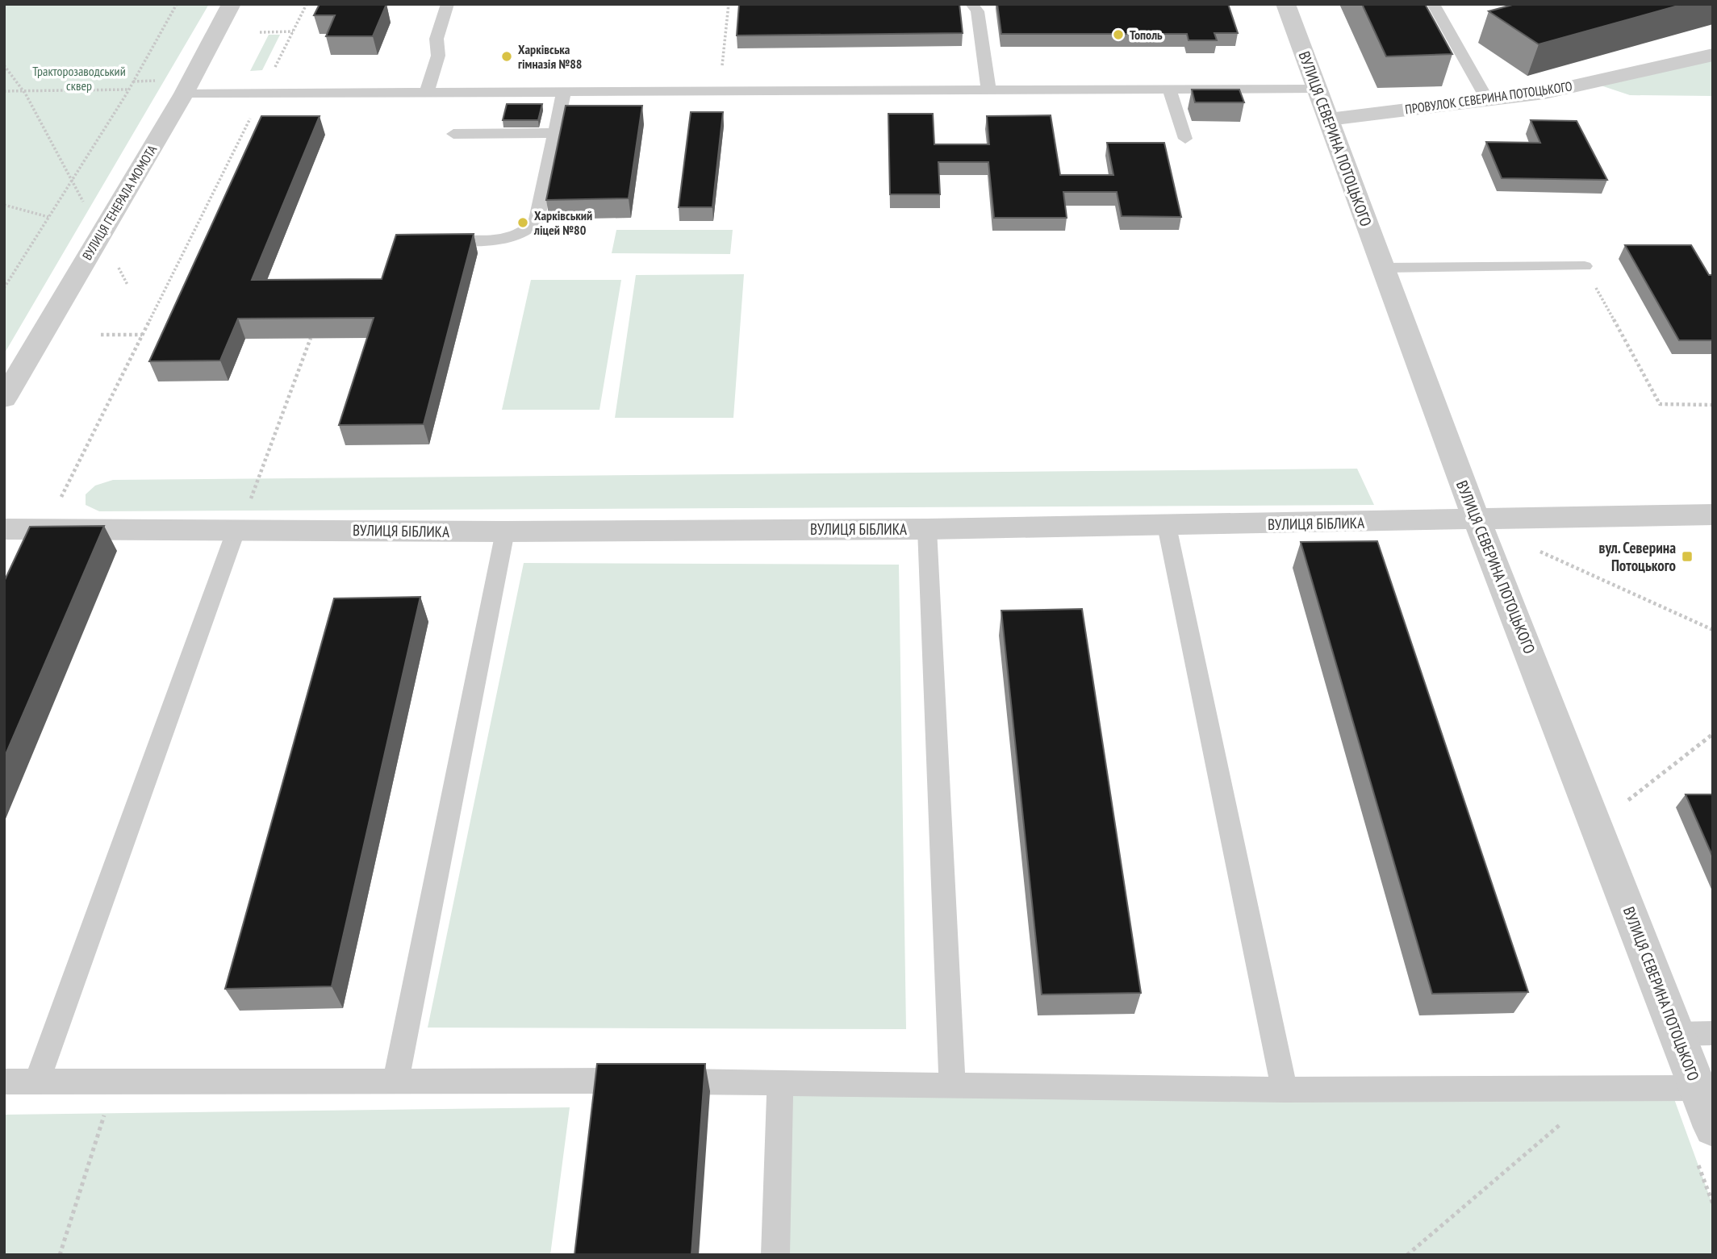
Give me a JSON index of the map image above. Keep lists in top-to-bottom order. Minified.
{"streets":{"street":["ПРОВУЛОК СЕВЕРИНА ПОТОЦЬКОГО","ВУЛИЦЯ СЕВЕРИНА ПОТОЦЬКОГО","ВУЛИЦЯ ГЕНЕРАЛА МОМОТА","ВУЛИЦЯ БІБЛИКА"]},"crossings":[["ПРОВУЛОК СЕВЕРИНА ПОТОЦЬКОГО","ВУЛИЦЯ СЕВЕРИНА ПОТОЦЬКОГО"],["ВУЛИЦЯ СЕВЕРИНА ПОТОЦЬКОГО","ВУЛИЦЯ БІБЛИКА"]],"parks":["Тракторозаводський сквер"],"places":{"other":["Тополь","Харківська гімназія №88","Харківський ліцей №80"],"transit":["вул. Северина Потоцького"]}}
